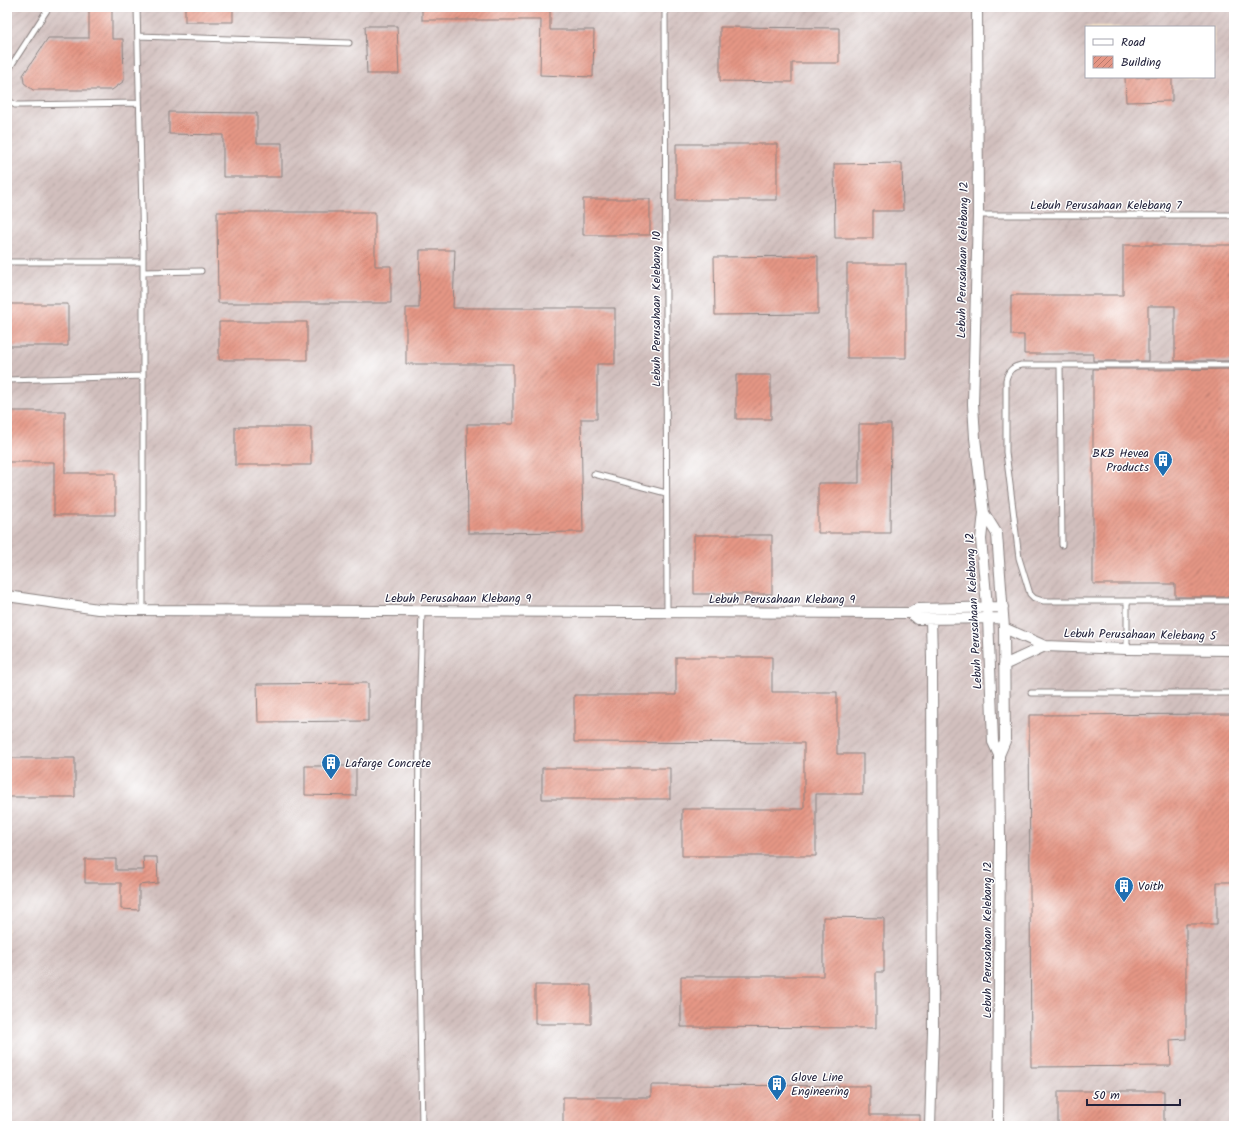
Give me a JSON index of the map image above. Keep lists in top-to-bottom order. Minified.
{"streets":{"street":["Lebuh Perusahaan Kelebang 12","Lebuh Perusahaan Klebang 9","Lebuh Perusahaan Kelebang 5"],"lane":["Lebuh Perusahaan Kelebang 7","Lebuh Perusahaan Kelebang 10"]},"crossings":[["Lebuh Perusahaan Kelebang 7","Lebuh Perusahaan Kelebang 12"],["Lebuh Perusahaan Kelebang 12","Lebuh Perusahaan Klebang 9"],["Lebuh Perusahaan Kelebang 12","Lebuh Perusahaan Kelebang 5"],["Lebuh Perusahaan Kelebang 10","Lebuh Perusahaan Klebang 9"],["Lebuh Perusahaan Klebang 9","Lebuh Perusahaan Kelebang 5"]],"places":{"building":["BKB Hevea Products","Lafarge Concrete","Voith","Glove Line Engineering"]},"legend":["Road","Building"],"scale_bar":"50 m"}
